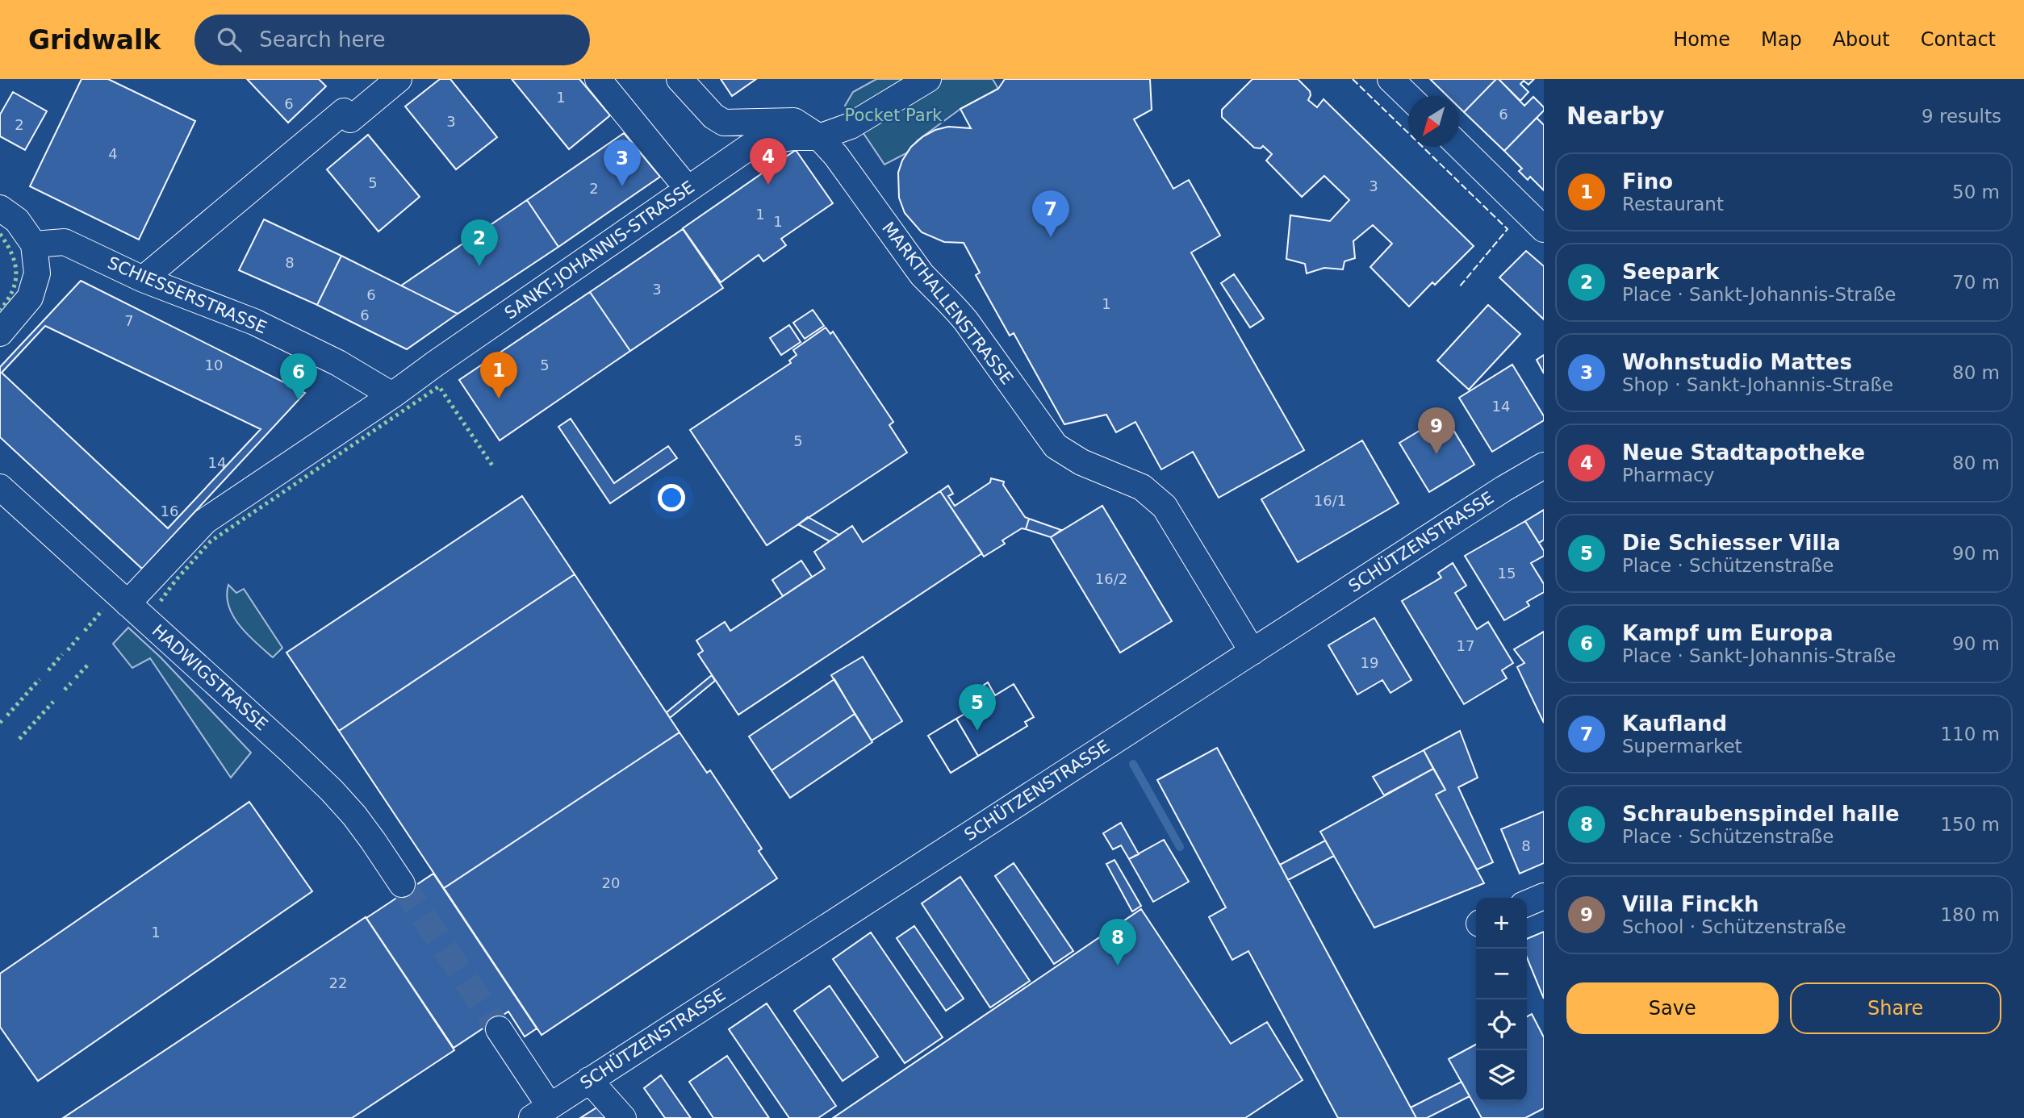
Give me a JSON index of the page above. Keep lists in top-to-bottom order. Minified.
{"streets":{"street":["SANKT-JOHANNIS-STRASSE","SCHIESSERSTRASSE","MARKTHALLENSTRASSE","SCHÜTZENSTRASSE","HADWIGSTRASSE"]},"crossings":[["SANKT-JOHANNIS-STRASSE","SCHIESSERSTRASSE"],["SANKT-JOHANNIS-STRASSE","MARKTHALLENSTRASSE"],["SANKT-JOHANNIS-STRASSE","HADWIGSTRASSE"],["MARKTHALLENSTRASSE","SCHÜTZENSTRASSE"]],"parks":["Pocket Park"],"house_numbers":["1","6","6","3","2","4","5","3","2","1","1","8","3","6","1","6","7","10","5","14","5","14","16/1","16","15","16/2","17","19","8","20","1","22"],"north":"bottom left","page":{"header":"Gridwalk","search":"Search here","nav":["Home","Map","About","Contact"],"heading":["Nearby","9 results"],"pins":["4","3","7","2","1","6","9","5","8"],"list":[{"mark":"1","name":"Fino","note":"Restaurant","value":"50 m"},{"mark":"2","name":"Seepark","note":"Place · Sankt-Johannis-Straße","value":"70 m"},{"mark":"3","name":"Wohnstudio Mattes","note":"Shop · Sankt-Johannis-Straße","value":"80 m"},{"mark":"4","name":"Neue Stadtapotheke","note":"Pharmacy","value":"80 m"},{"mark":"5","name":"Die Schiesser Villa","note":"Place · Schützenstraße","value":"90 m"},{"mark":"6","name":"Kampf um Europa","note":"Place · Sankt-Johannis-Straße","value":"90 m"},{"mark":"7","name":"Kaufland","note":"Supermarket","value":"110 m"},{"mark":"8","name":"Schraubenspindel halle","note":"Place · Schützenstraße","value":"150 m"},{"mark":"9","name":"Villa Finckh","note":"School · Schützenstraße","value":"180 m"}],"map_buttons":["+","−"],"buttons":["Save","Share"]}}
